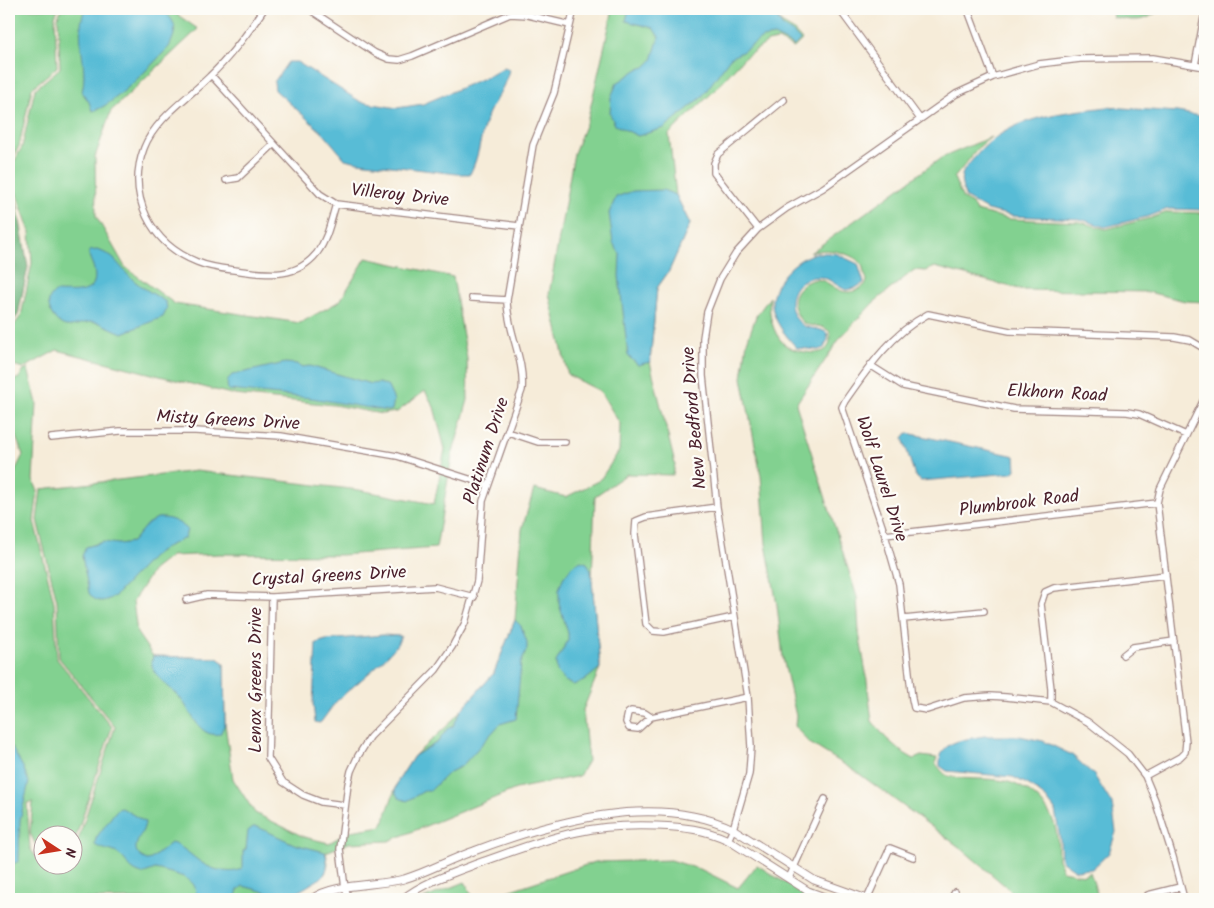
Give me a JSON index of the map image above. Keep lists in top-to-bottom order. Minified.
{"streets":{"street":["Villeroy Drive","Elkhorn Road","New Bedford Drive","Misty Greens Drive","Platinum Drive","Wolf Laurel Drive","Plumbrook Road","Crystal Greens Drive","Lenox Greens Drive"]},"crossings":[["Villeroy Drive","Platinum Drive"],["Elkhorn Road","Wolf Laurel Drive"],["Misty Greens Drive","Platinum Drive"],["Platinum Drive","Crystal Greens Drive"],["Platinum Drive","Lenox Greens Drive"],["Wolf Laurel Drive","Plumbrook Road"],["Crystal Greens Drive","Lenox Greens Drive"]],"north":"right"}
